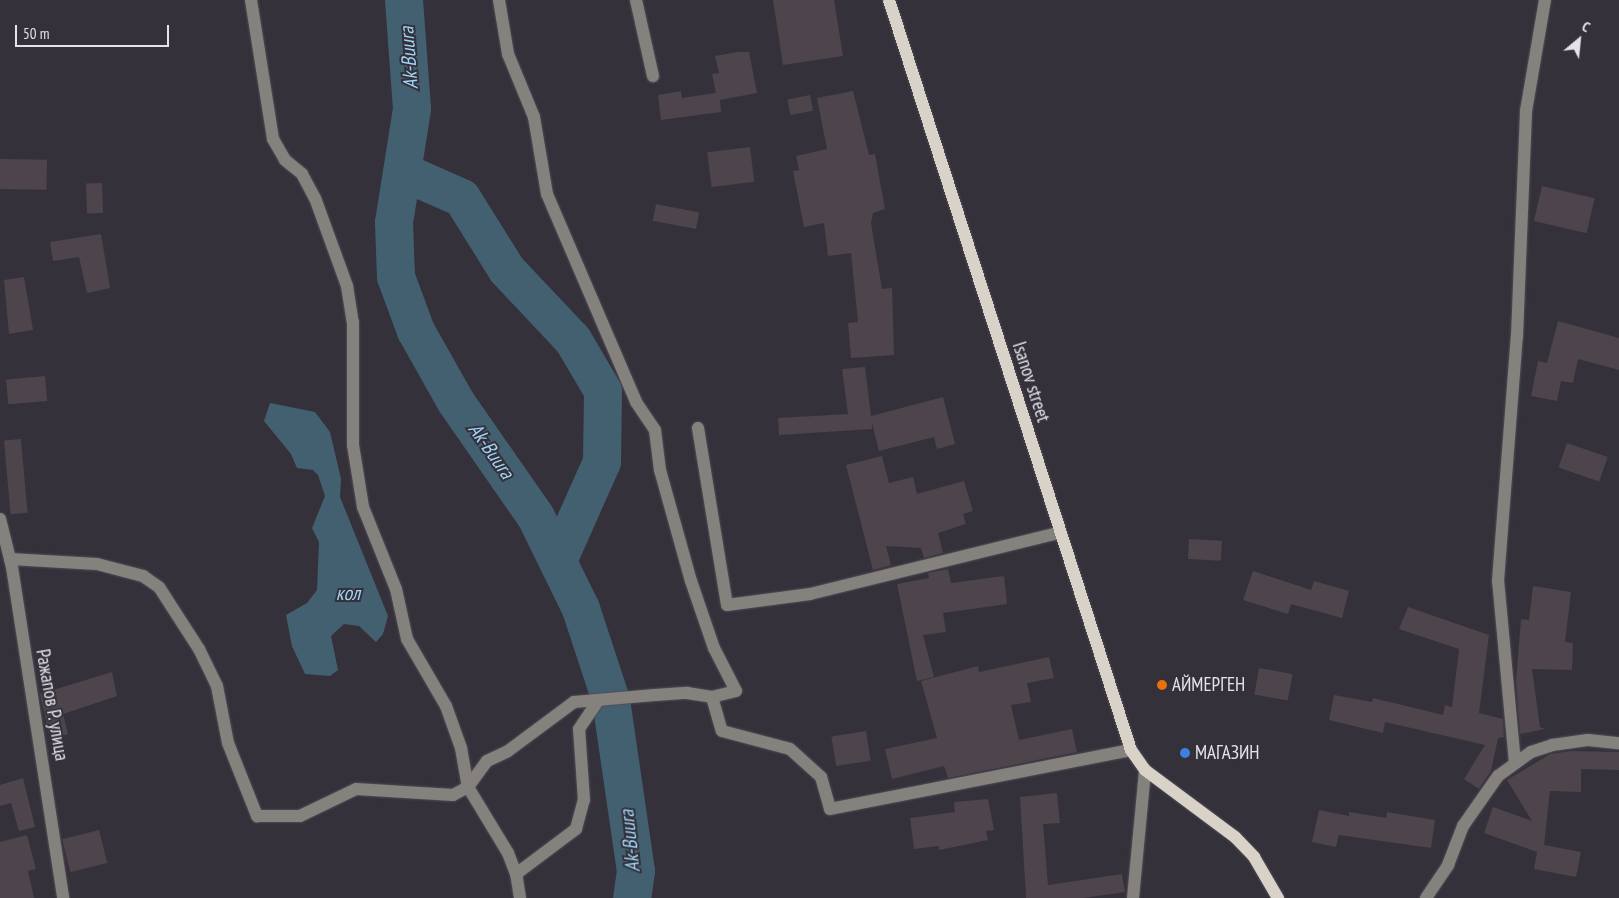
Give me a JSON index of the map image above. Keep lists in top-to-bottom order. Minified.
{"streets":{"main road":["Isanov street"],"street":["Ражапов Р. улица"]},"water":["Ak-Buura","кол"],"places":["АЙМЕРГЕН","МАГАЗИН"],"scale_bar":"50 m","north":"top right"}
